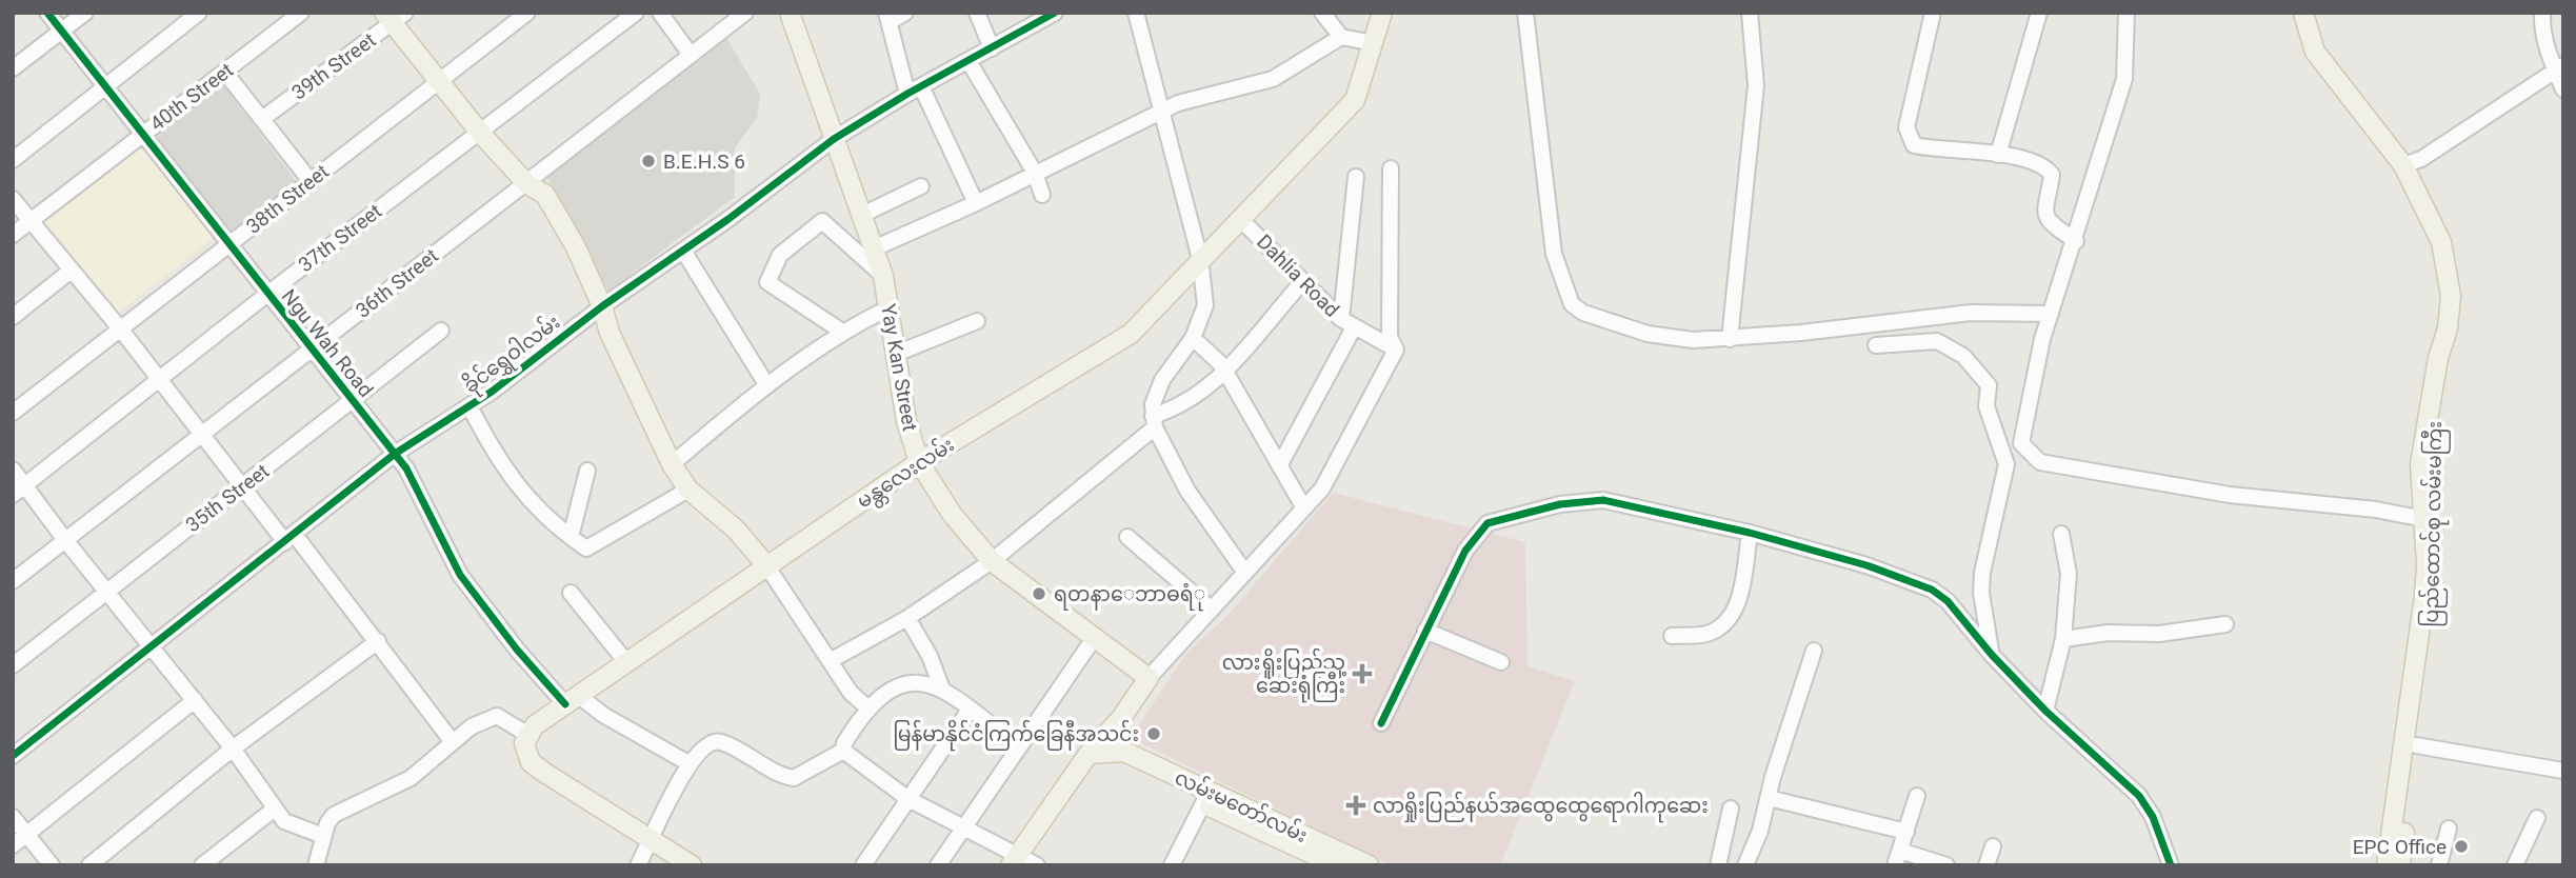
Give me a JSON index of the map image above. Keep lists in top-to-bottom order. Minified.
{"streets":{"main road":["Yay Kan Street","မန္တလေးလမ်း","ပြည်ထောင်စု လမ်းမကြီး","လမ်းမတော်လမ်း"],"street":["39th Street","40th Street","38th Street","37th Street","Dahlia Road","36th Street","Ngu Wah Road","ခိုင်ရွှေဝါလမ်း","35th Street"]},"crossings":[["40th Street","Ngu Wah Road"],["38th Street","Ngu Wah Road"],["37th Street","Ngu Wah Road"],["Dahlia Road","မန္တလေးလမ်း"],["36th Street","Ngu Wah Road"],["Ngu Wah Road","ခိုင်ရွှေဝါလမ်း"],["Ngu Wah Road","မန္တလေးလမ်း"],["Ngu Wah Road","35th Street"],["ခိုင်ရွှေဝါလမ်း","Yay Kan Street"],["Yay Kan Street","မန္တလေးလမ်း"]],"places":{"other":["B.E.H.S 6","ရတနာေဘာဓရံု","မြန်မာနိုင်ငံကြက်ခြေနီအသင်း","EPC Office"],"health":["လားရှိုးပြည်သူ့ ဆေးရုံကြီး","လာရှိုးပြည်နယ်အထွေထွေရောဂါကုဆေး"]}}
